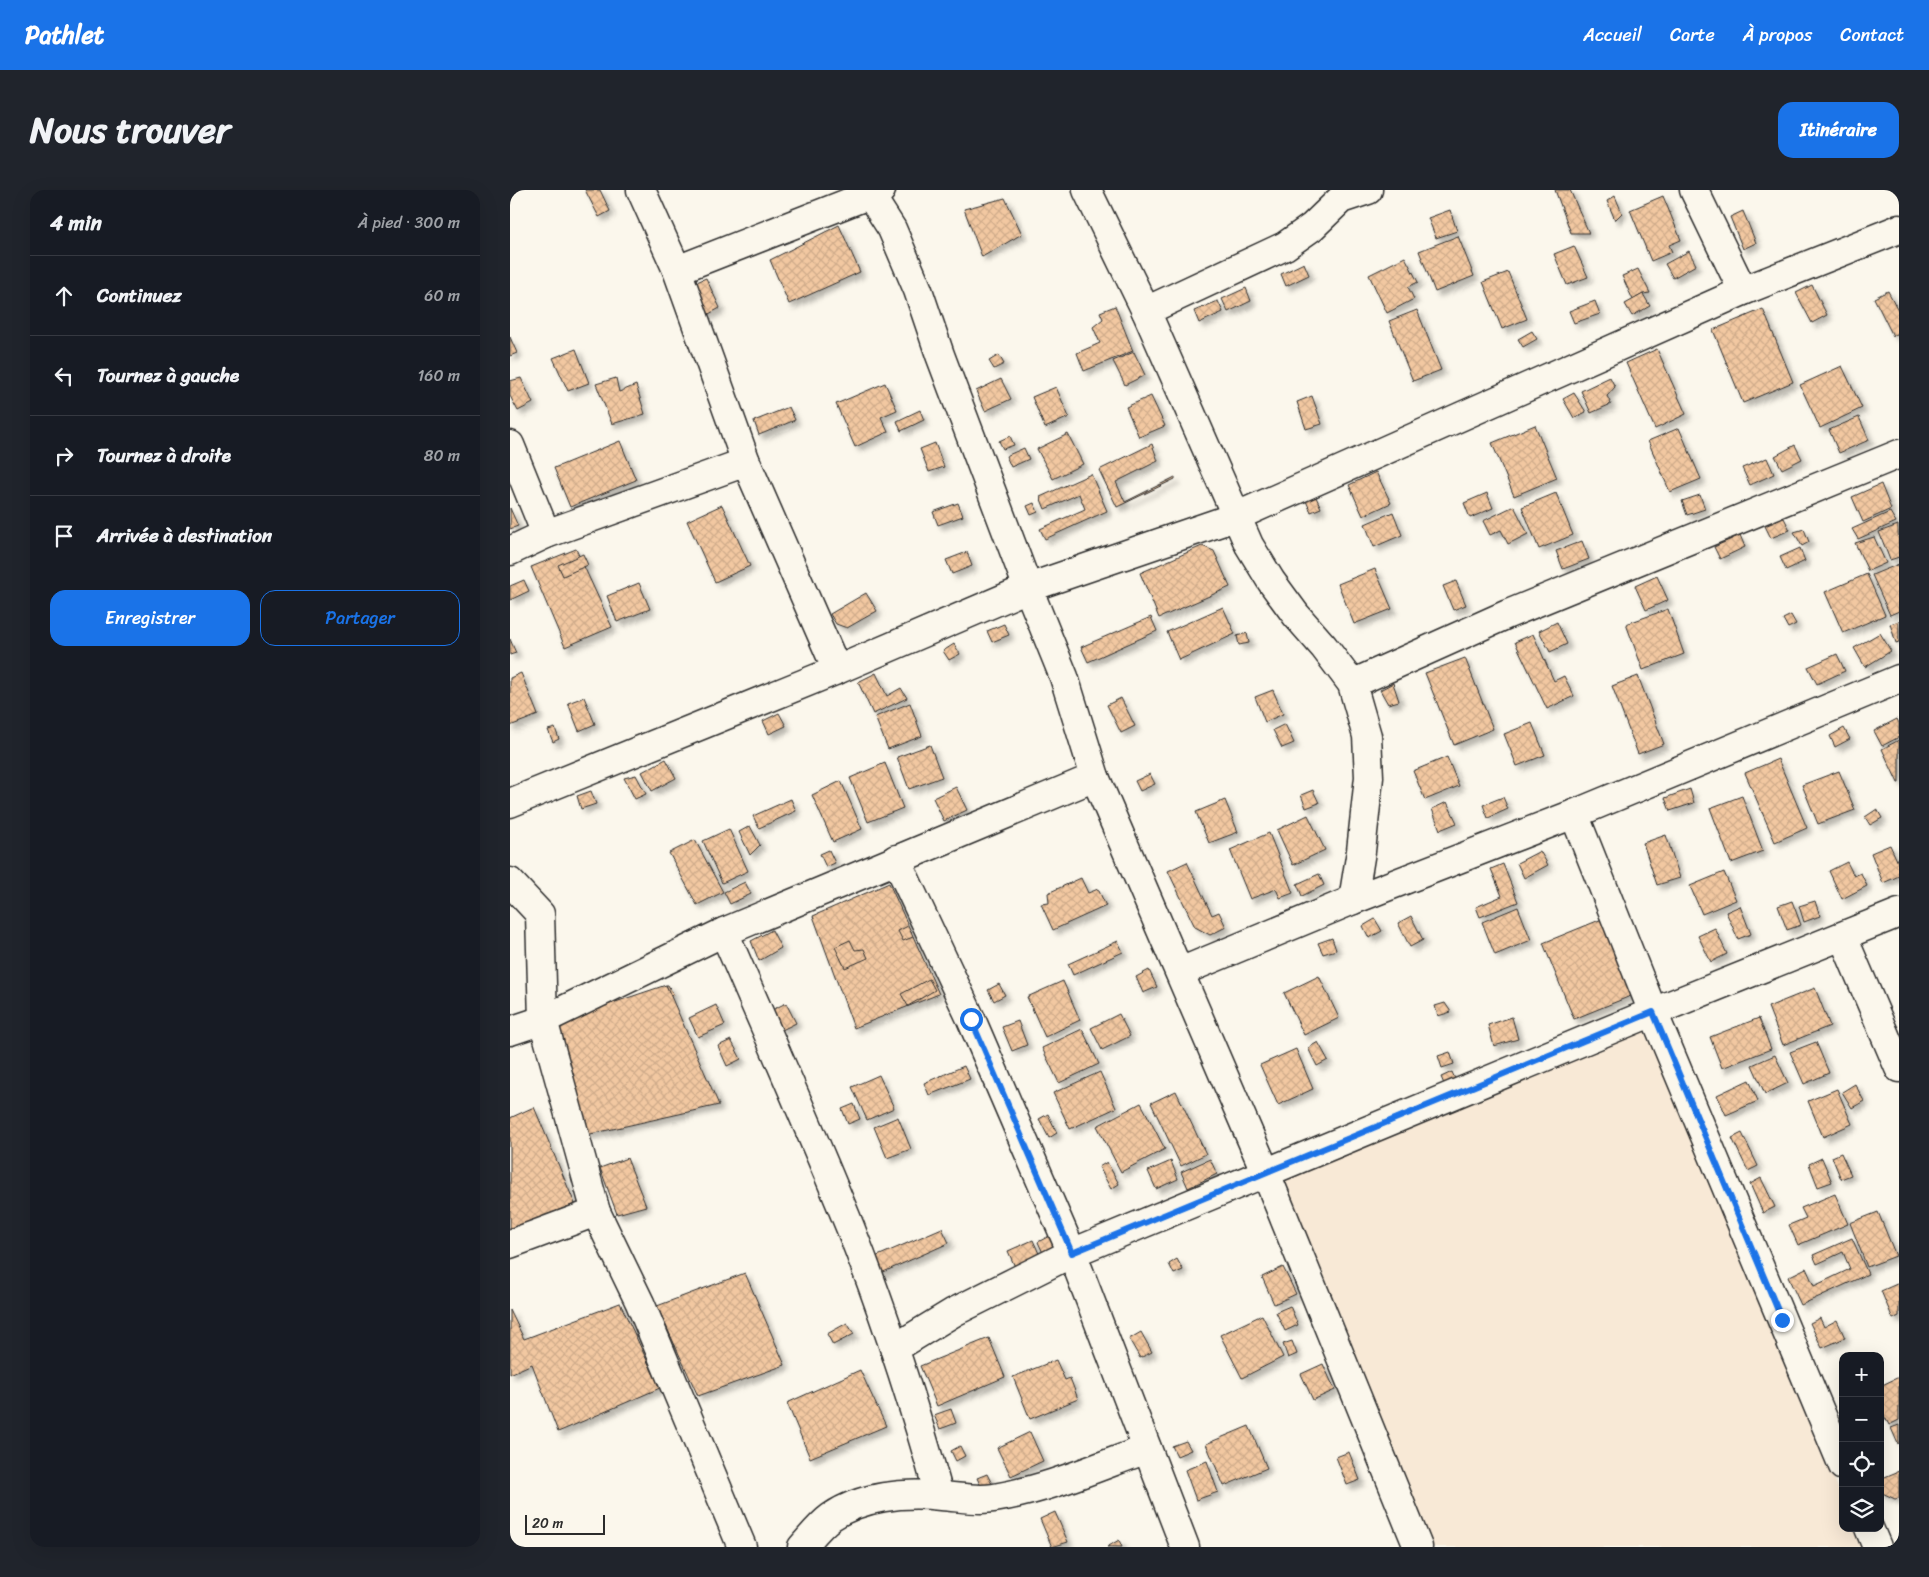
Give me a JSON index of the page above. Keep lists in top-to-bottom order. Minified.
{"scale_bar":"20 m","page":{"header":"Pathlet","nav":["Accueil","Carte","À propos","Contact"],"title":"Nous trouver","buttons":["Itinéraire",["Enregistrer","Partager"]],"heading":["4 min","À pied · 300 m"],"list":[["Continuez","60 m"],["Tournez à gauche","160 m"],["Tournez à droite","80 m"],"Arrivée à destination"],"map_buttons":["+","−"],"scale":"20 m"}}
